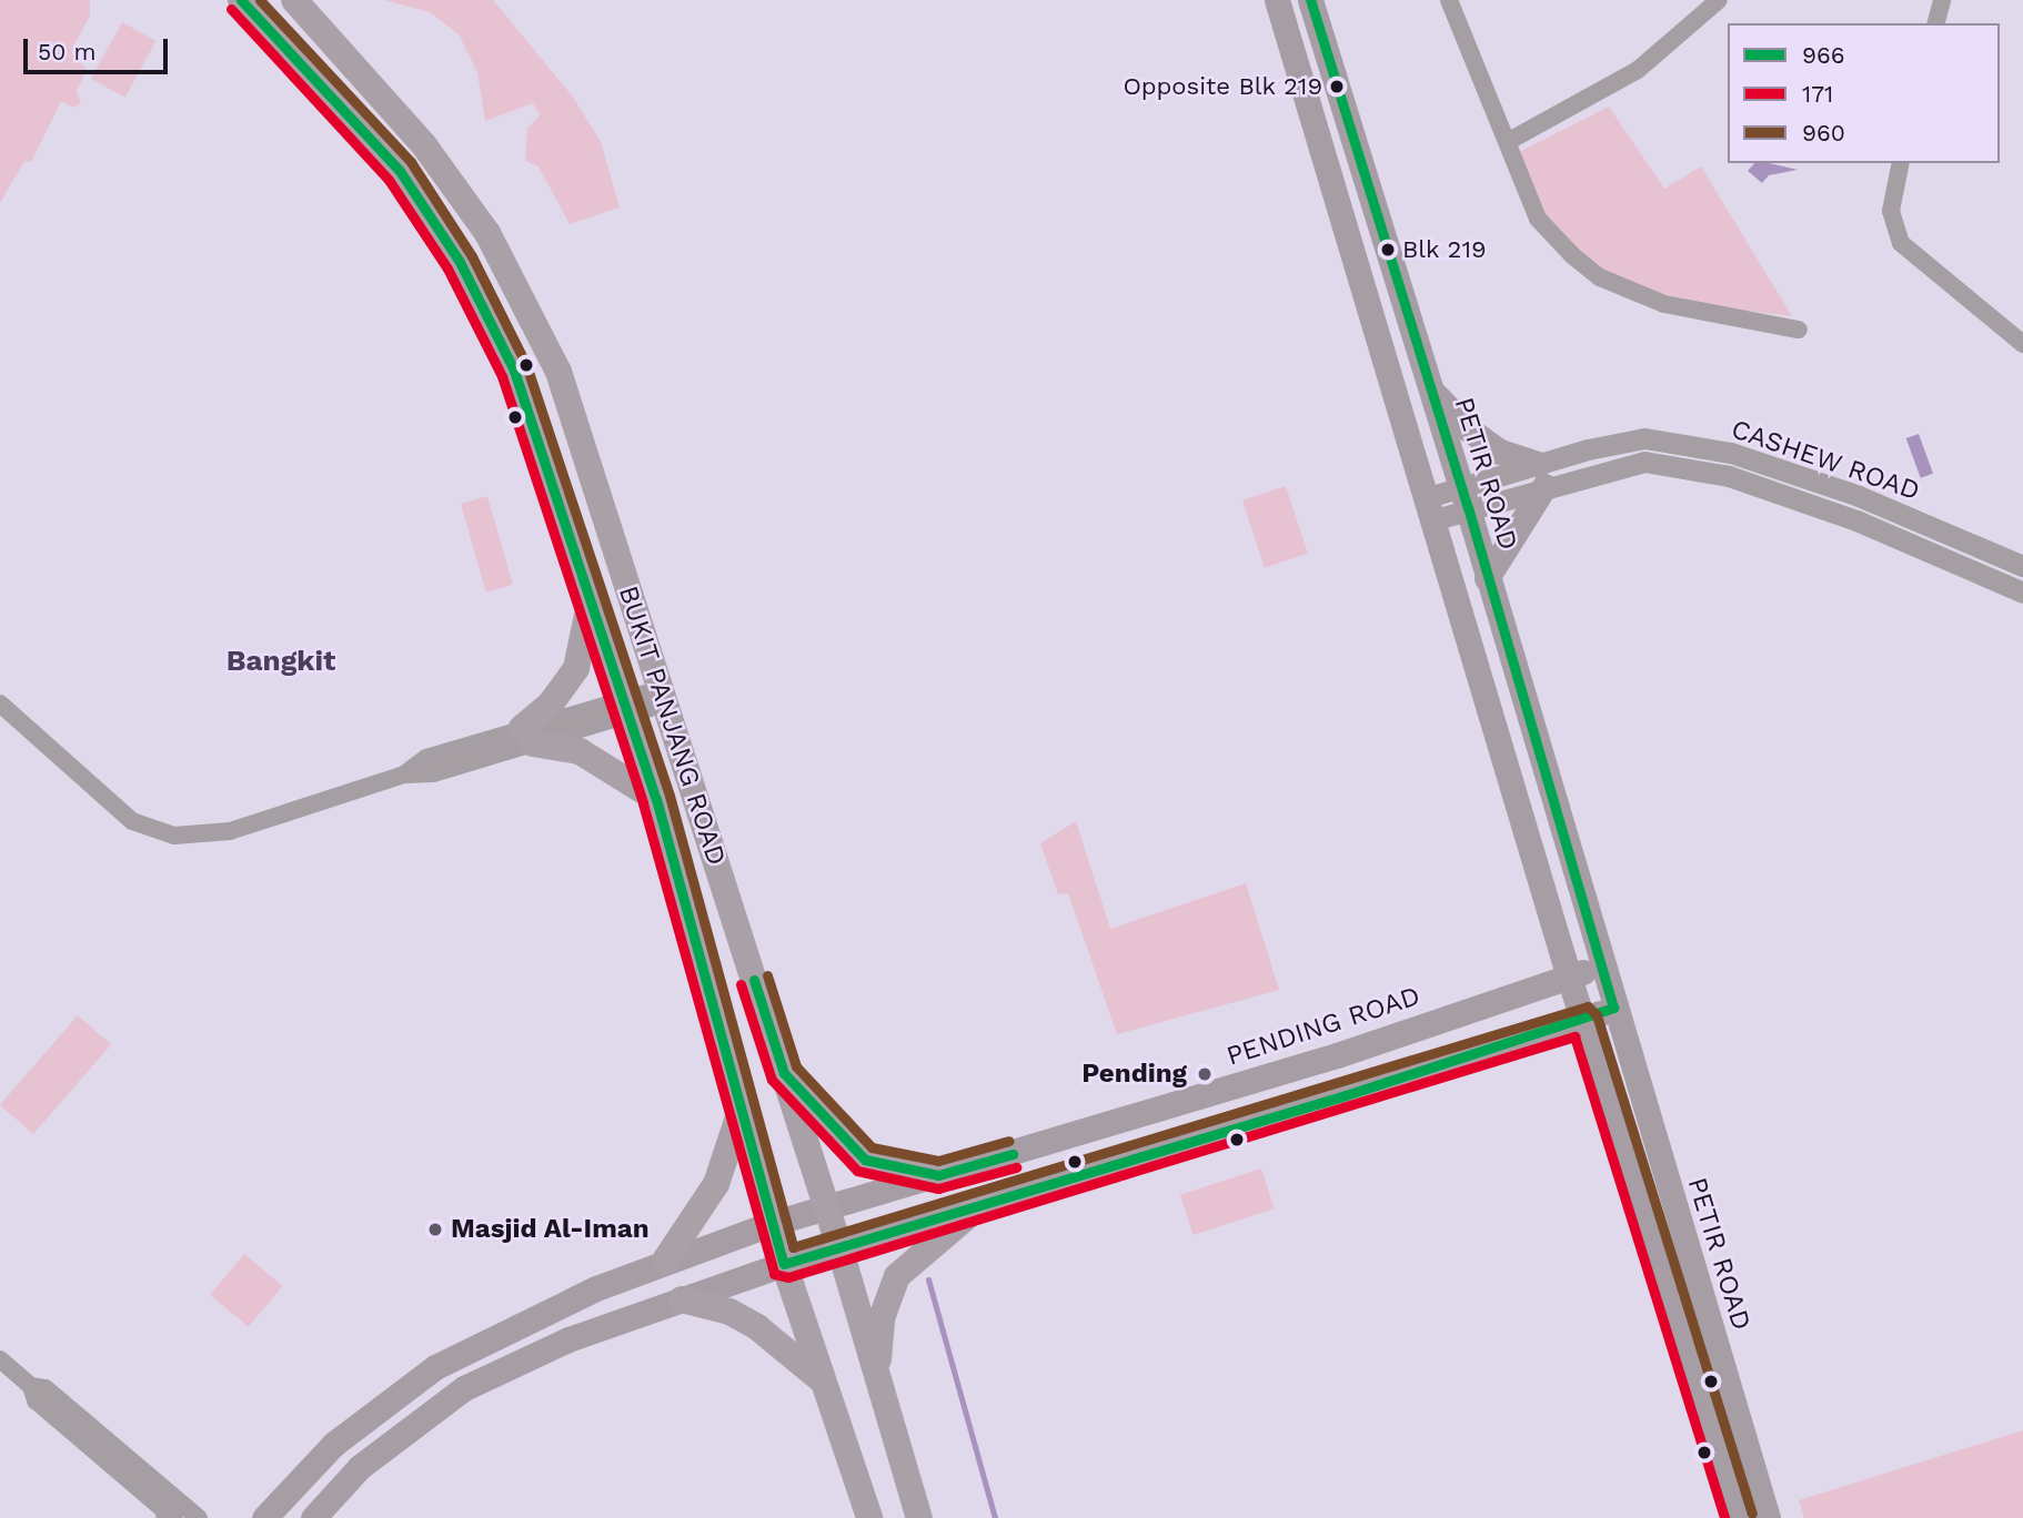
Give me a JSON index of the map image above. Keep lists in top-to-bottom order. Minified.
{"streets":{"main road":["PETIR ROAD","BUKIT PANJANG ROAD","PENDING ROAD"],"street":["CASHEW ROAD"]},"crossings":[["CASHEW ROAD","PETIR ROAD"],["BUKIT PANJANG ROAD","PENDING ROAD"]],"districts":["Bangkit"],"places":["Opposite Blk 219","Blk 219","Pending","Masjid Al-Iman"],"lines":["transit line 966","transit line 960","transit line 171"],"legend":["966","171","960"],"scale_bar":"50 m"}
